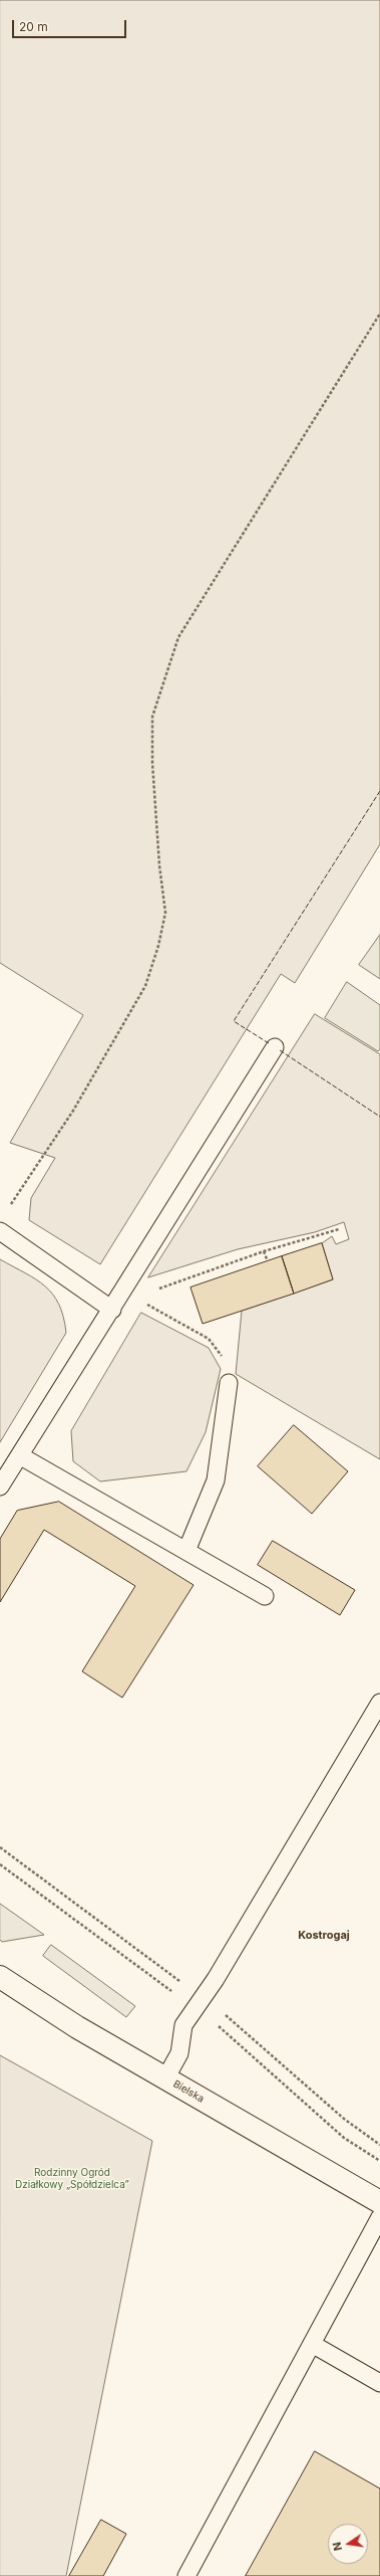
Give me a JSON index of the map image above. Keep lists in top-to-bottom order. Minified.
{"streets":{"main road":["Bielska"]},"districts":["Kostrogaj"],"parks":["Rodzinny Ogród Działkowy „Spółdzielca”"],"scale_bar":"20 m","north":"left"}
